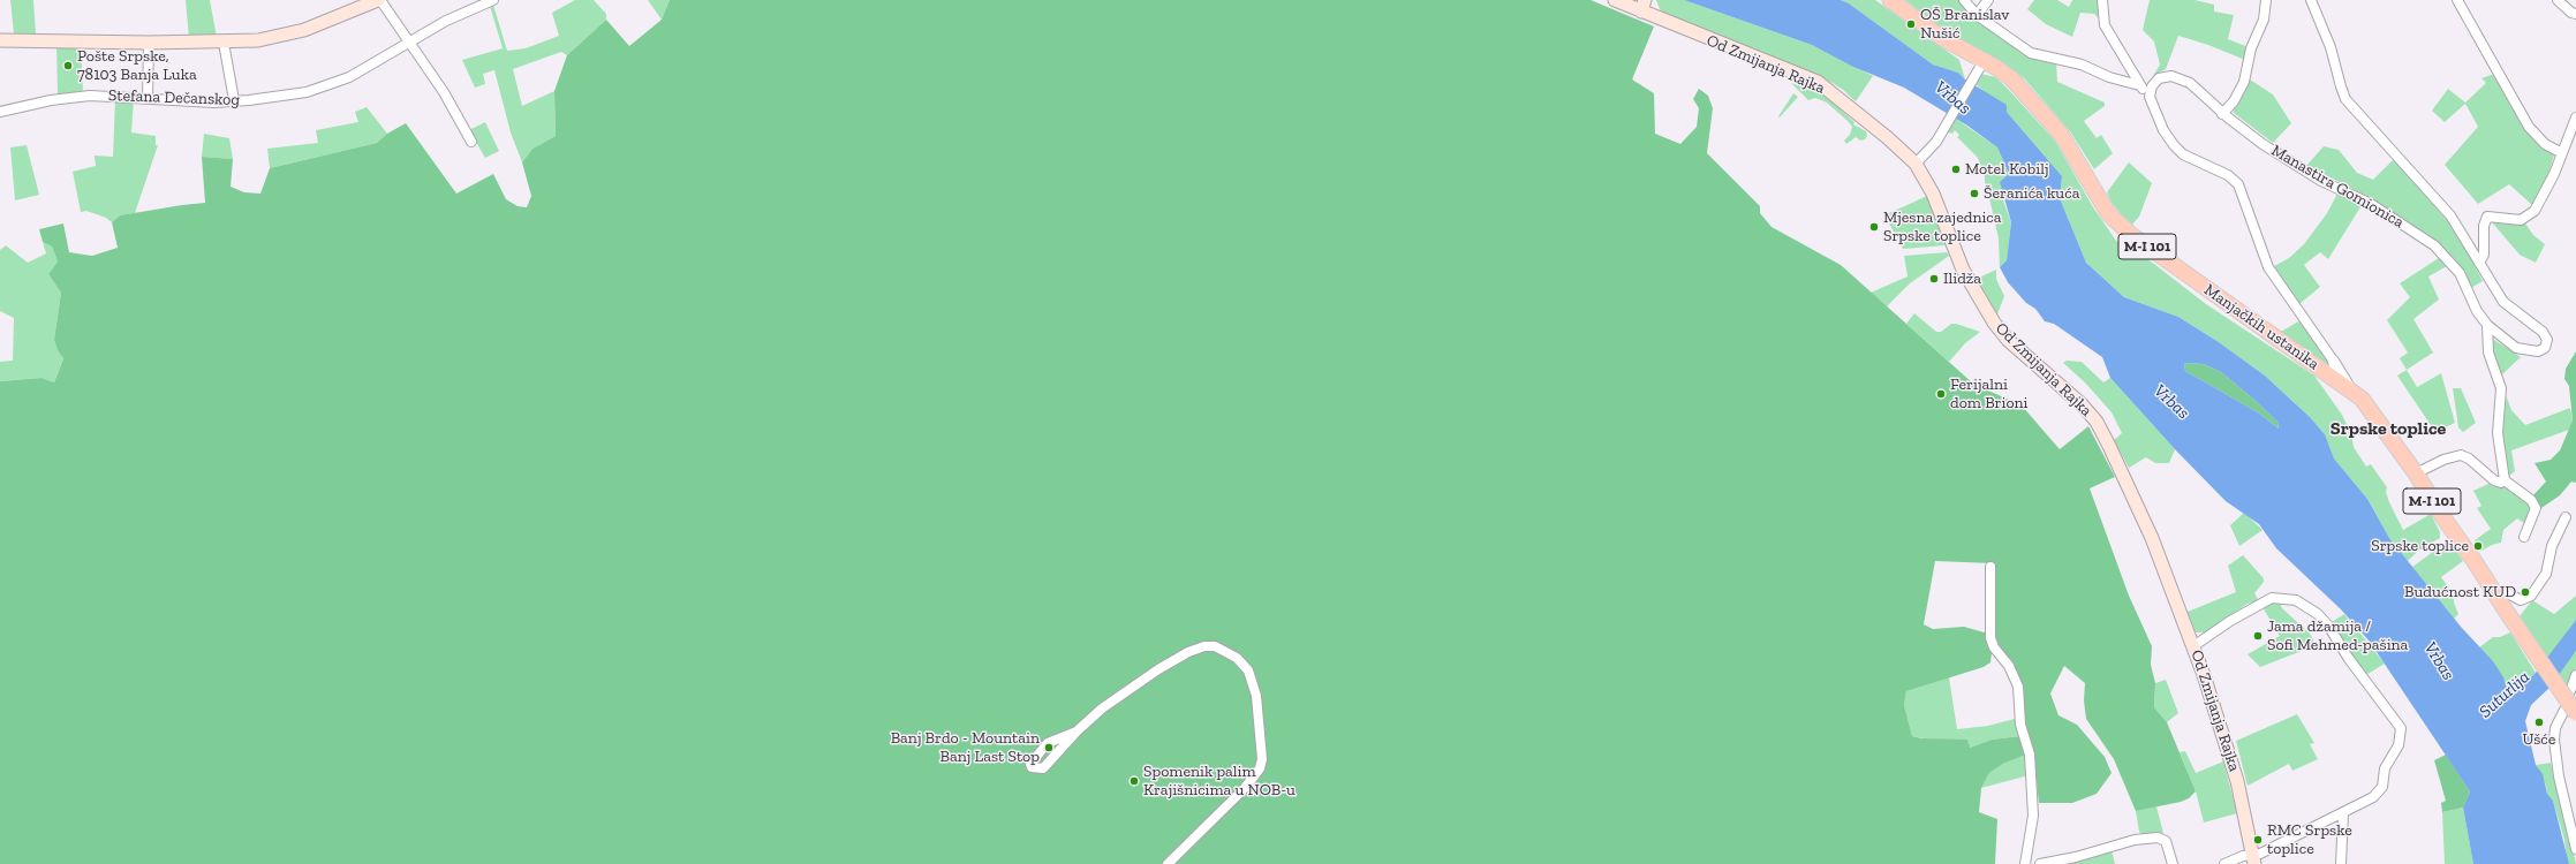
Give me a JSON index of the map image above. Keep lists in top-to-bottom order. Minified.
{"streets":{"main road":["M-I 101","Manjačkih ustanika"],"street":["Od Zmijanja Rajka","Stefana Dečanskog","Manastira Gomionica"]},"districts":["Srpske toplice"],"water":["Vrbas","Suturlija"],"places":["OŠ Branislav Nušić","Pošte Srpske, 78103 Banja Luka","Motel Kobilj","Šeranića kuća","Mjesna zajednica Srpske toplice","Ilidža","Ferijalni dom Brioni","Srpske toplice","Budućnost KUD","Jama džamija / Sofi Mehmed-pašina","Ušće","Banj Brdo - Mountain Banj Last Stop","Spomenik palim Krajišnicima u NOB-u","RMC Srpske toplice"]}
